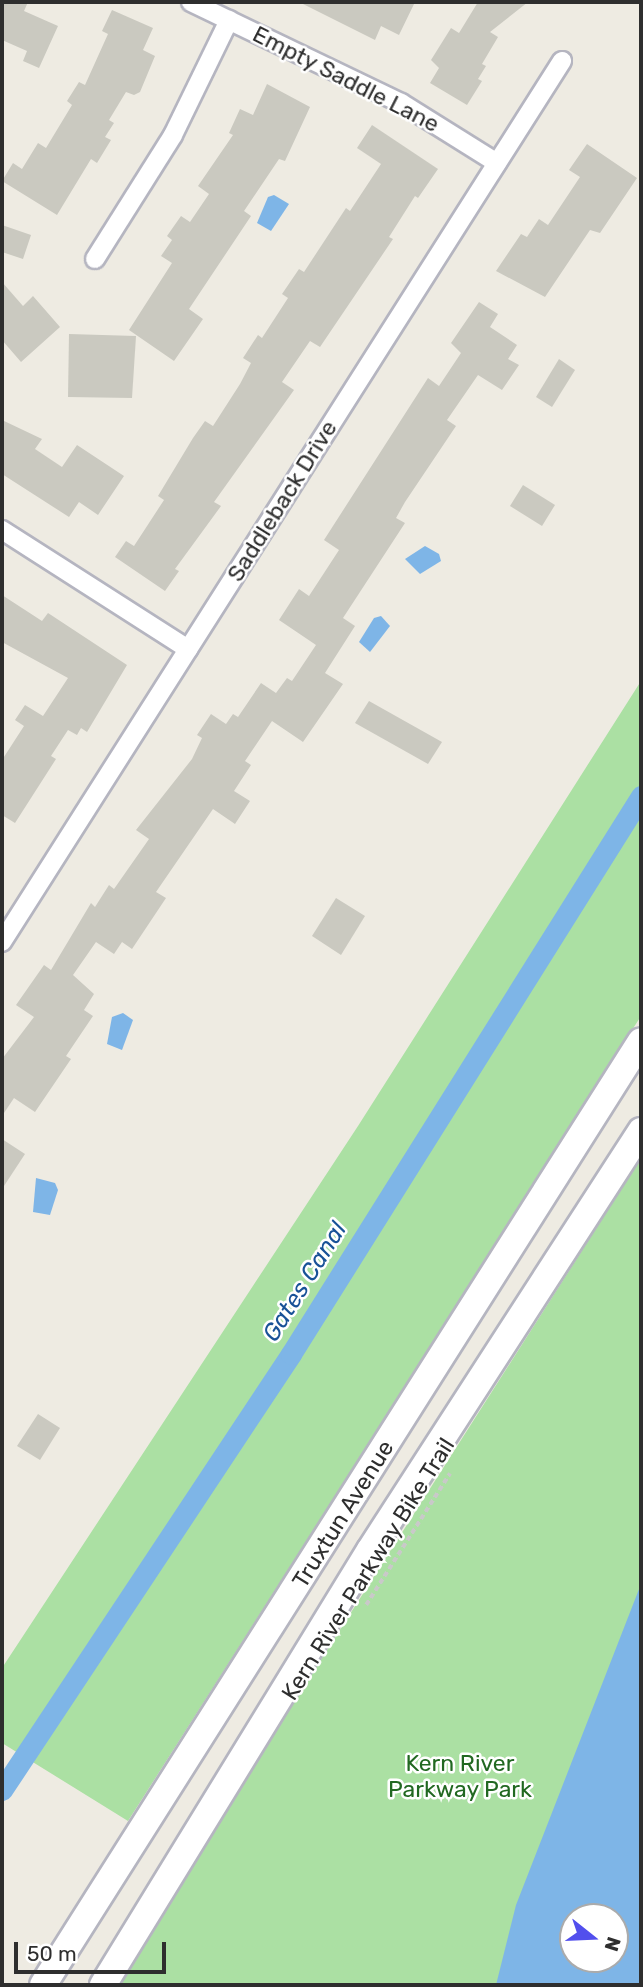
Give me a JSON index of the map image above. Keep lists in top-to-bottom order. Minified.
{"streets":{"main road":["Truxtun Avenue"],"street":["Empty Saddle Lane","Saddleback Drive"],"path":["Kern River Parkway Bike Trail"]},"crossings":[["Empty Saddle Lane","Saddleback Drive"]],"water":["Gates Canal"],"parks":["Kern River Parkway Park"],"scale_bar":"50 m","north":"right"}
